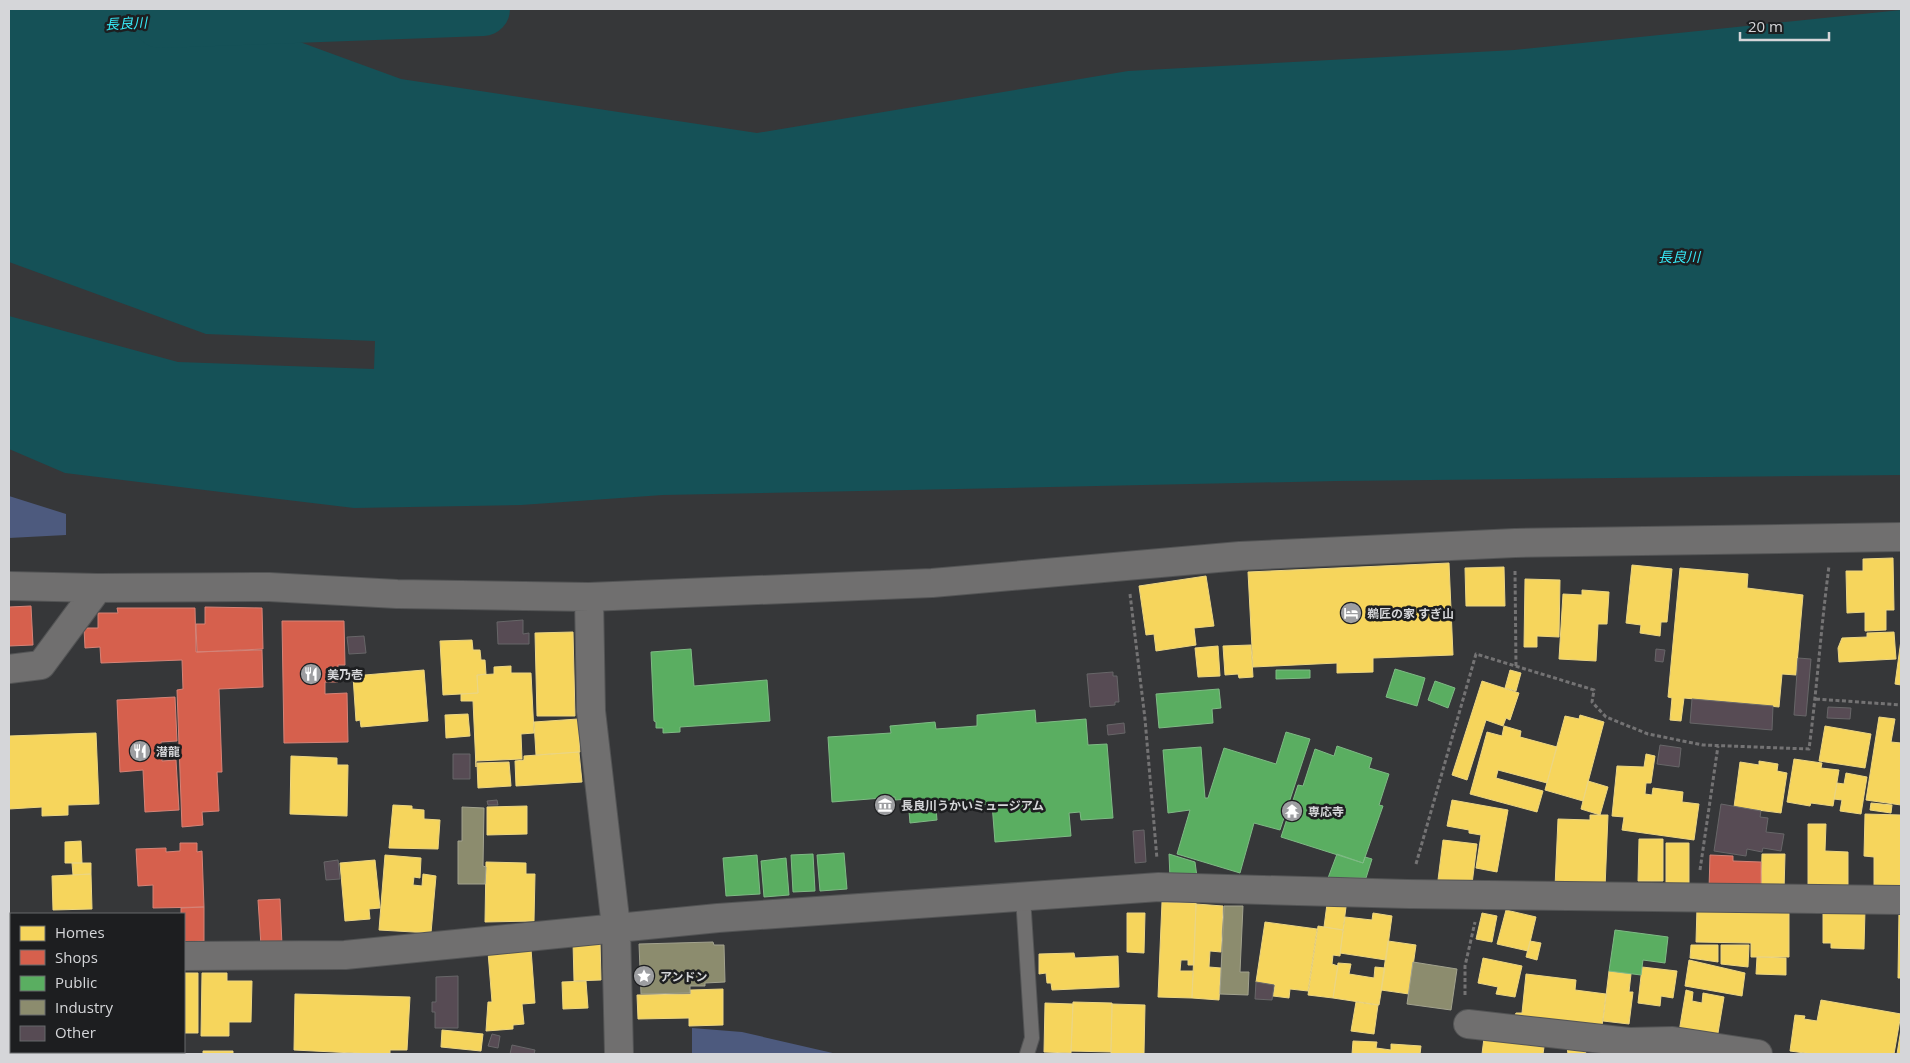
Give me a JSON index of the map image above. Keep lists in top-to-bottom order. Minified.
{"water":["長良川"],"places":{"hotel":["鵜匠の家 すぎ山"],"restaurant":["美乃壱","潜龍"],"museum":["長良川うかいミュージアム"],"temple":["専応寺"],"place":["アンドン"]},"legend":["Homes","Shops","Public","Industry","Other"],"scale_bar":"20 m"}
